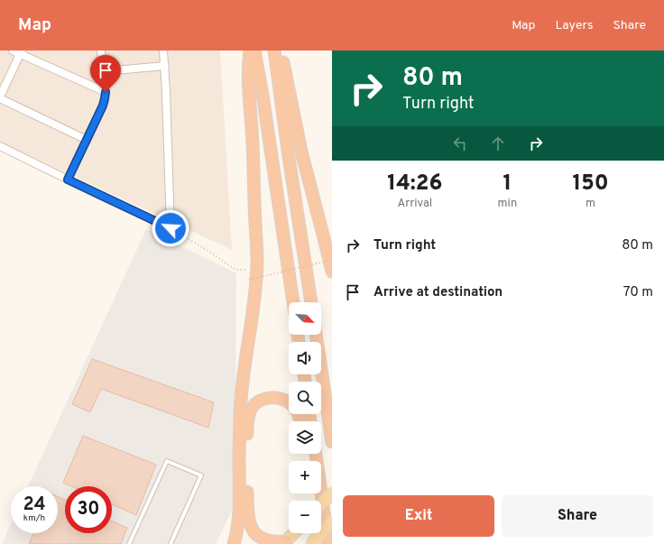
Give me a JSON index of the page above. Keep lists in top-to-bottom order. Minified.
{"north":"bottom right","page":{"header":"Map","nav":["Map","Layers","Share"],"turn":["80 m","Turn right"],"eta":["14:26","Arrival","1","min","150","m"],"list":[{"name":"Turn right","value":"80 m"},{"name":"Arrive at destination","value":"70 m"}],"map_buttons":["+","−"],"speed":"24 km/h","limit":"30","buttons":["Exit","Share"]}}
